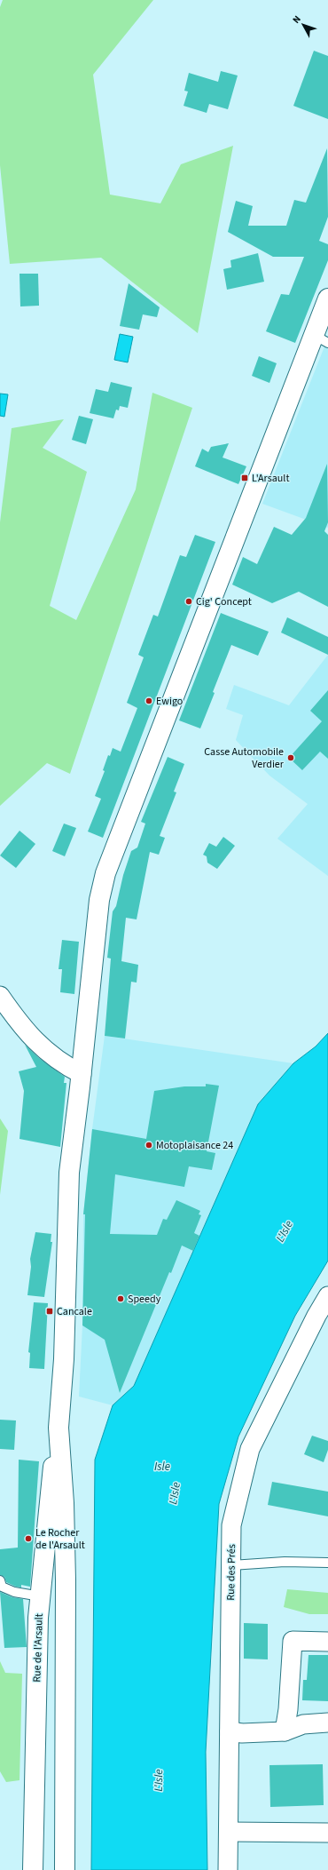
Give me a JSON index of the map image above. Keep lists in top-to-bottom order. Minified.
{"streets":{"main road":["Rue de l'Arsault"],"street":["Rue des Prés"]},"water":["L'Isle","Isle"],"places":{"transit":["L'Arsault","Cancale"],"other":["Cig' Concept","Ewigo","Casse Automobile Verdier","Motoplaisance 24","Speedy","Le Rocher de l'Arsault"]},"north":"top left"}
